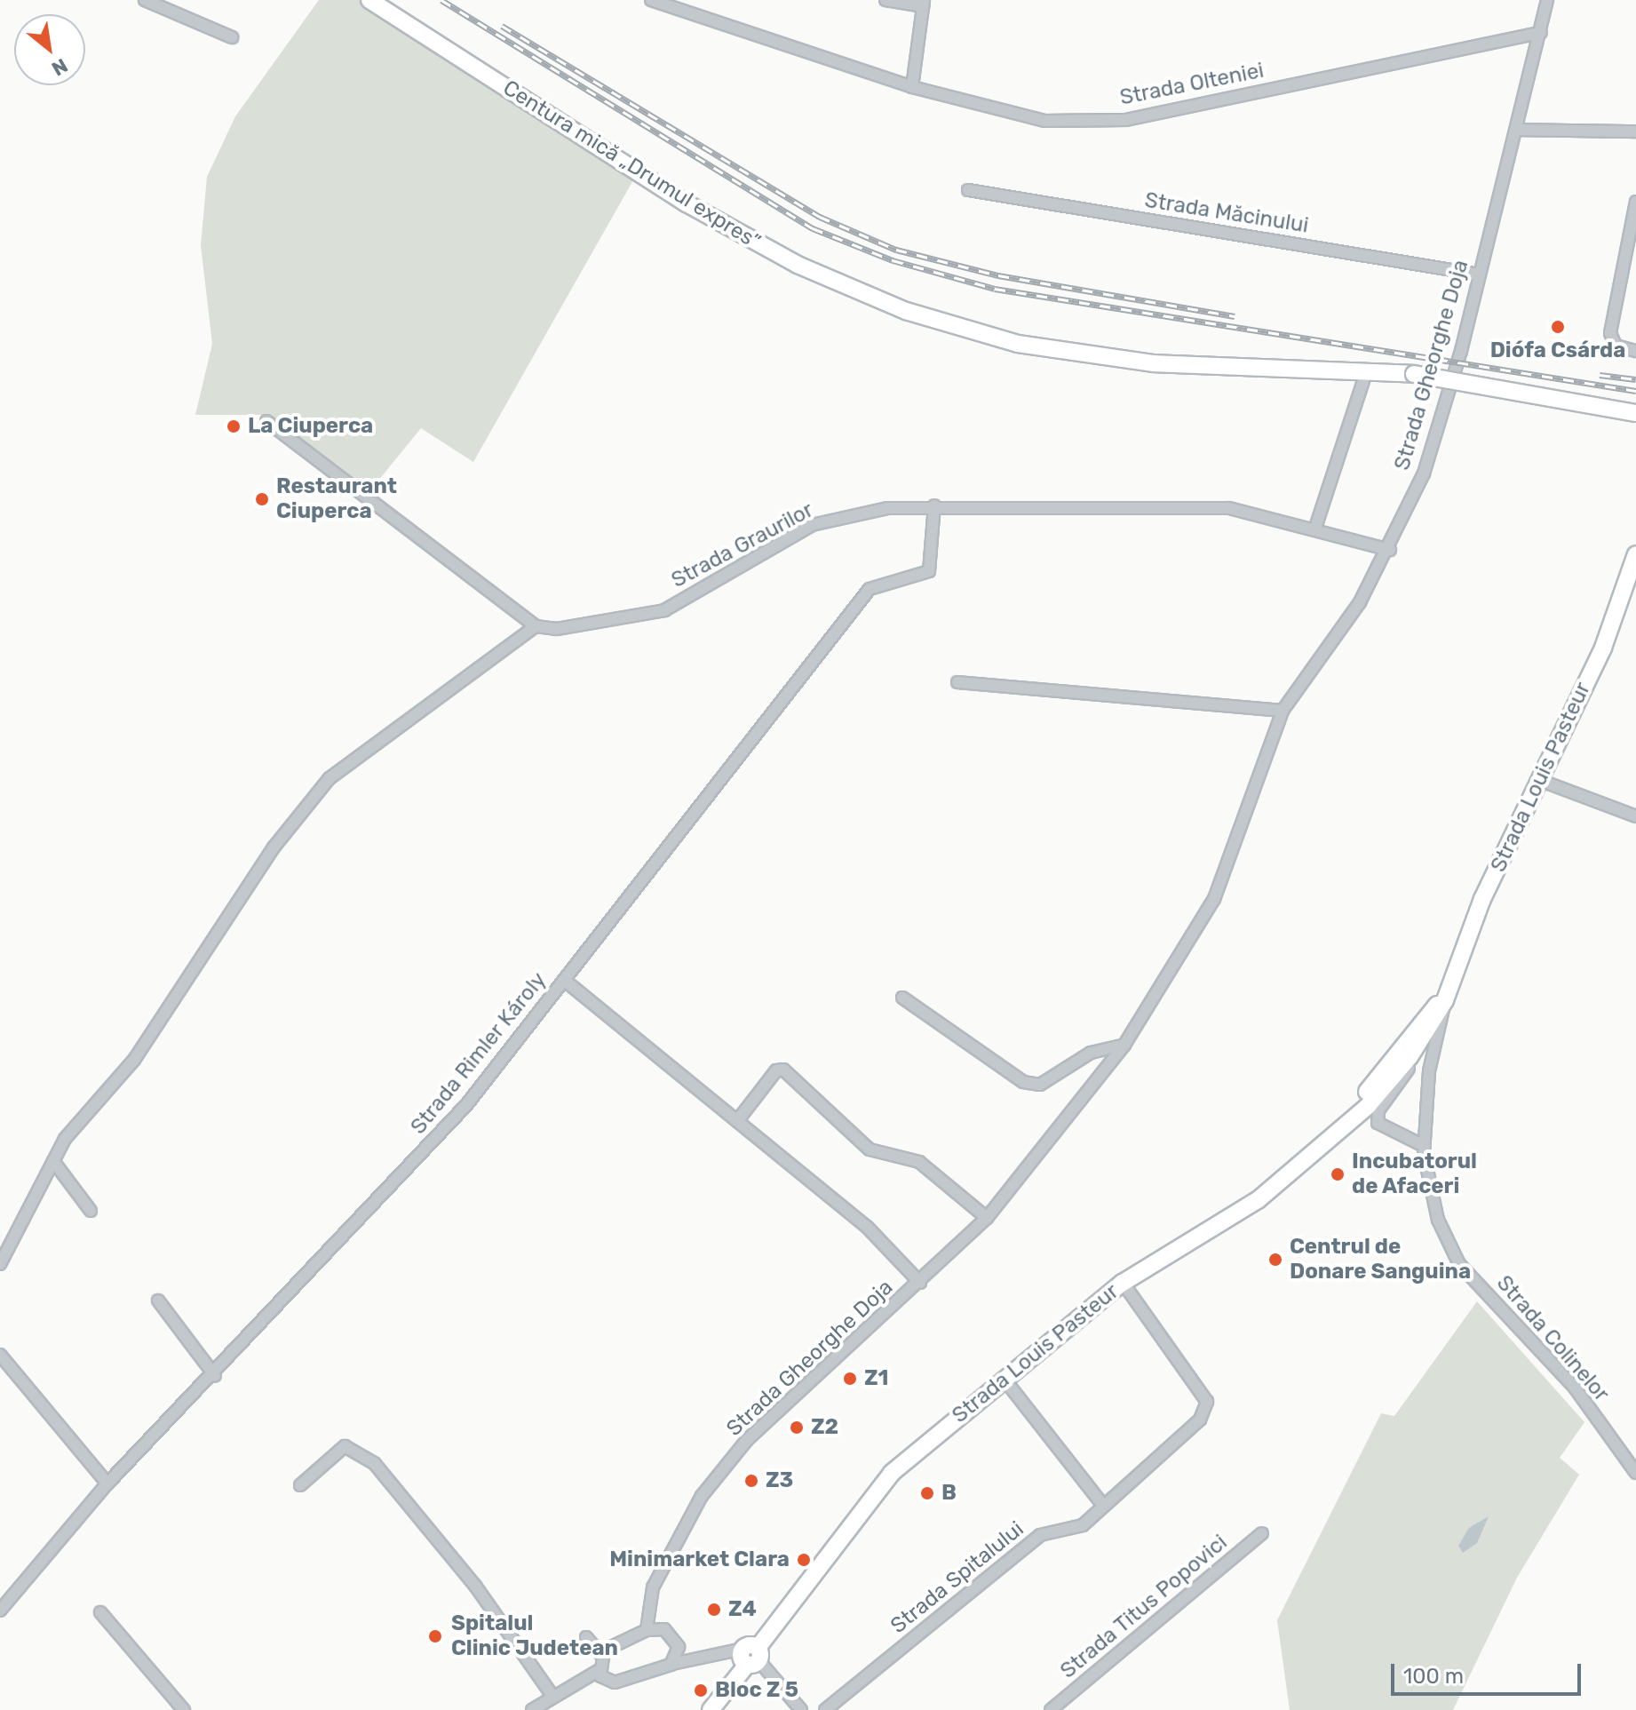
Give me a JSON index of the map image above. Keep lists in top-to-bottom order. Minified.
{"streets":{"main road":["Centura mică „Drumul expres”","Strada Louis Pasteur"],"street":["Strada Olteniei","Strada Măcinului","Strada Gheorghe Doja","Strada Graurilor","Strada Rimler Károly","Strada Colinelor","Strada Spitalului","Strada Titus Popovici"]},"crossings":[["Strada Olteniei","Strada Gheorghe Doja"],["Strada Măcinului","Strada Gheorghe Doja"],["Strada Gheorghe Doja","Strada Graurilor"],["Strada Gheorghe Doja","Strada Rimler Károly"],["Strada Graurilor","Strada Rimler Károly"],["Strada Louis Pasteur","Strada Colinelor"],["Strada Louis Pasteur","Strada Spitalului"]],"places":["Diófa Csárda","La Ciuperca","Restaurant Ciuperca","Incubatorul de Afaceri","Centrul de Donare Sanguina","Z1","Z2","Z3","B","Minimarket Clara","Z4","Spitalul Clinic Judetean","Bloc Z 5"],"scale_bar":"100 m","north":"bottom right"}
